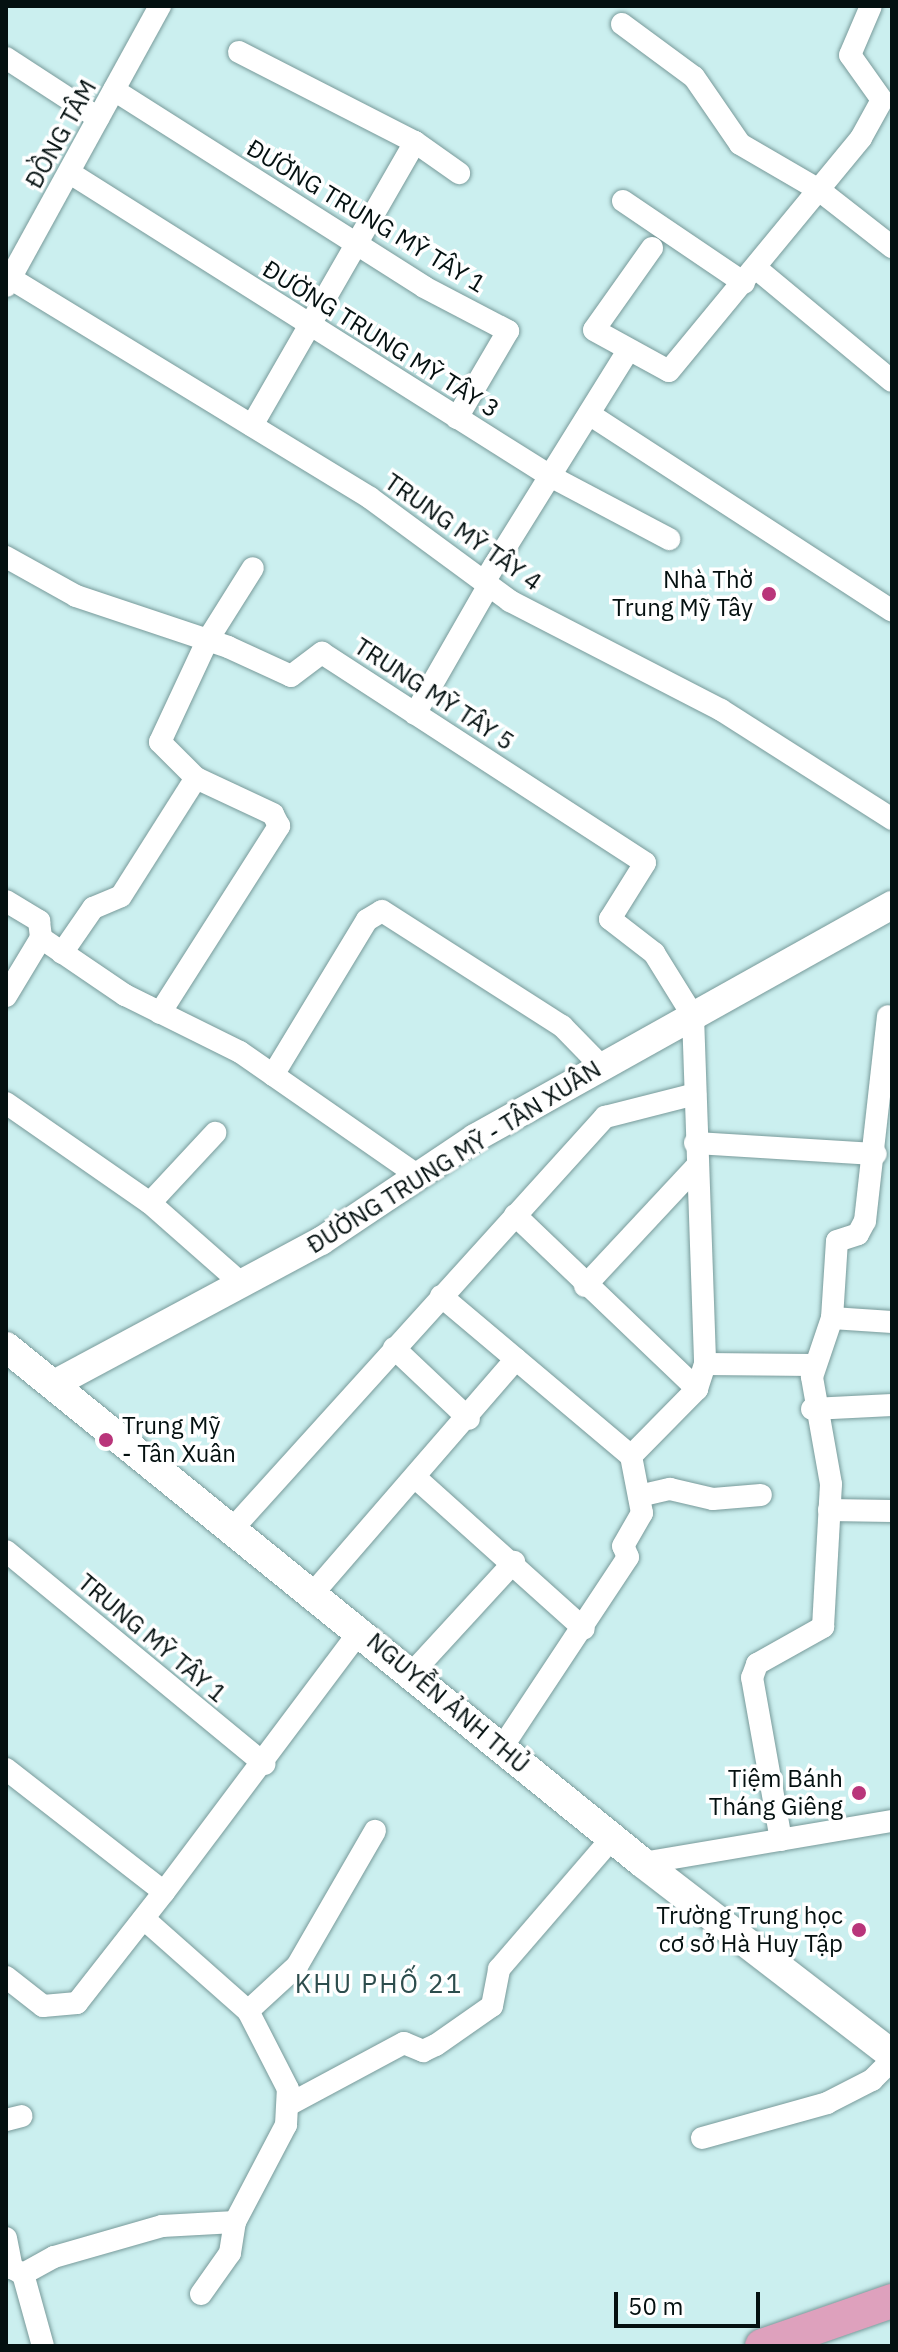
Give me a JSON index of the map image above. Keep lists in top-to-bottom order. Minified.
{"streets":{"main road":["NGUYỄN ẢNH THỦ"],"street":["ĐỒNG TÂM","ĐƯỜNG TRUNG MỸ TÂY 1","ĐƯỜNG TRUNG MỸ TÂY 3","TRUNG MỸ TÂY 4","TRUNG MỸ TÂY 5","ĐƯỜNG TRUNG MỸ - TÂN XUÂN","TRUNG MỸ TÂY 1"]},"crossings":[["ĐỒNG TÂM","ĐƯỜNG TRUNG MỸ TÂY 1"],["ĐỒNG TÂM","ĐƯỜNG TRUNG MỸ TÂY 3"],["ĐỒNG TÂM","TRUNG MỸ TÂY 4"],["ĐƯỜNG TRUNG MỸ TÂY 1","ĐƯỜNG TRUNG MỸ TÂY 3"],["TRUNG MỸ TÂY 5","ĐƯỜNG TRUNG MỸ - TÂN XUÂN"],["ĐƯỜNG TRUNG MỸ - TÂN XUÂN","NGUYỄN ẢNH THỦ"]],"districts":["KHU PHỐ 21"],"places":["Nhà Thờ Trung Mỹ Tây","Trung Mỹ - Tân Xuân","Tiệm Bánh Tháng Giêng","Trường Trung học cơ sở Hà Huy Tập"],"scale_bar":"50 m"}
